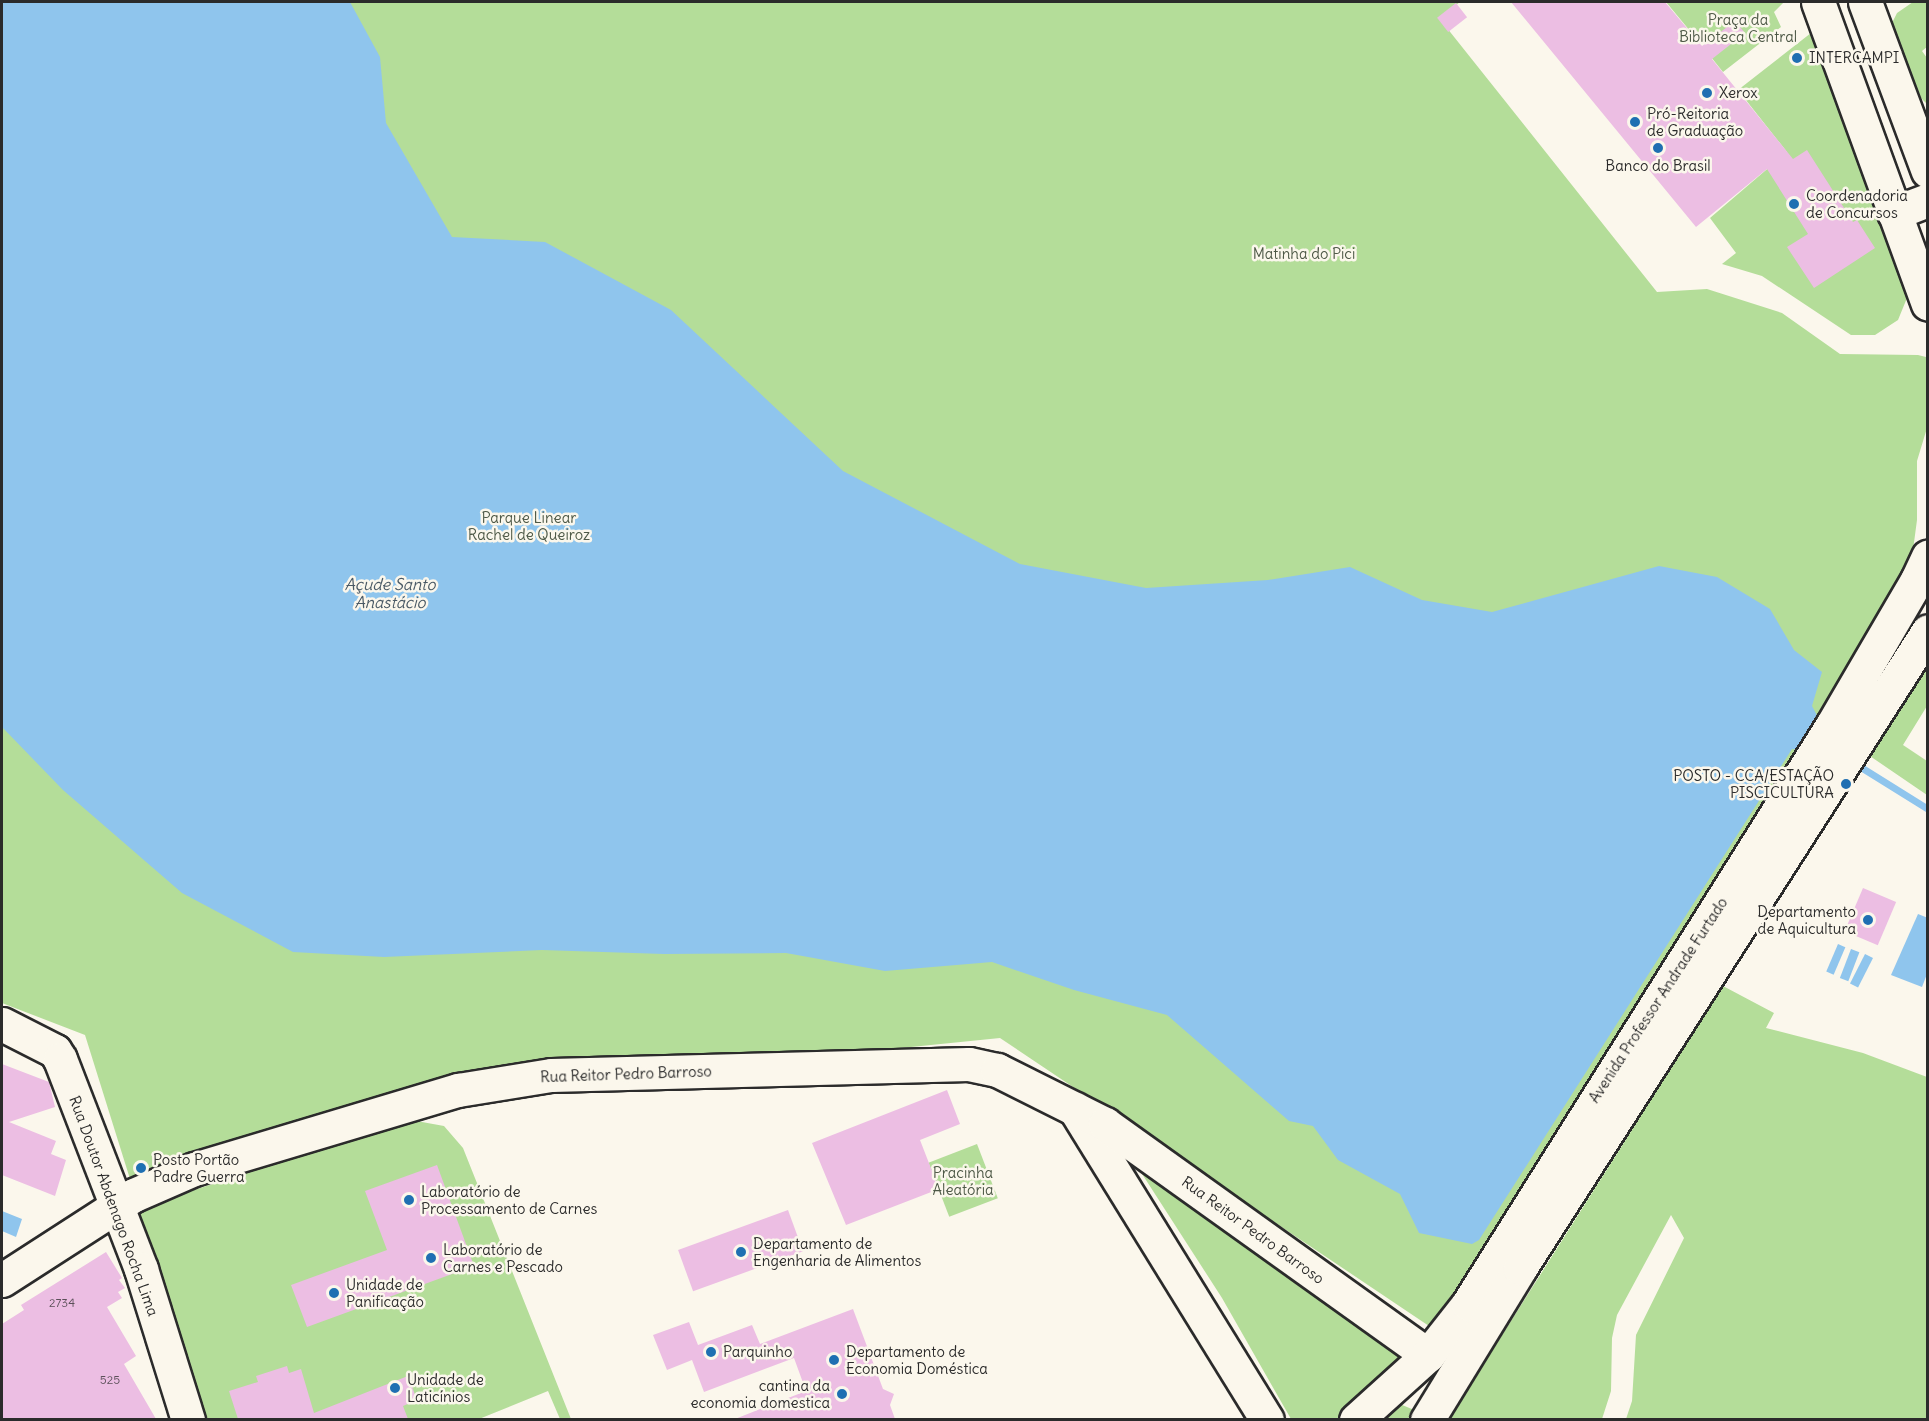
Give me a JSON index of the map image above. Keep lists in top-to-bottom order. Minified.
{"streets":{"street":["Avenida Professor Andrade Furtado","Rua Reitor Pedro Barroso","Rua Doutor Abdenago Rocha Lima"]},"crossings":[["Avenida Professor Andrade Furtado","Rua Reitor Pedro Barroso"],["Rua Reitor Pedro Barroso","Rua Doutor Abdenago Rocha Lima"]],"water":["Açude Santo Anastácio"],"parks":["Praça da Biblioteca Central","Matinha do Pici","Parque Linear Rachel de Queiroz","Pracinha Aleatória"],"places":["INTERCAMPI","Xerox","Pró-Reitoria de Graduação","Banco do Brasil","Coordenadoria de Concursos","POSTO - CCA/ESTAÇÃO PISCICULTURA","Departamento de Aquicultura","Posto Portão Padre Guerra","Laboratório de Processamento de Carnes","Departamento de Engenharia de Alimentos","Laboratório de Carnes e Pescado","Unidade de Panificação","Parquinho","Departamento de Economia Doméstica","Unidade de Laticínios","cantina da economia domestica"],"house_numbers":["2734","525"]}
